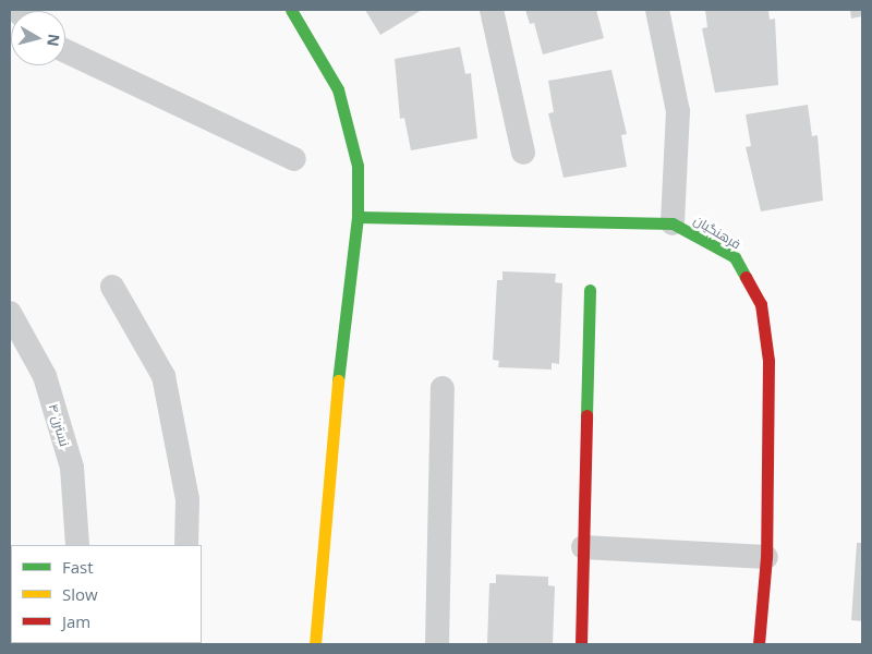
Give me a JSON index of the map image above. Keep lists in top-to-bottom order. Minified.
{"streets":{"street":["فرهنگیان","نسترن ۴"]},"legend":["Fast","Slow","Jam"],"north":"right"}
